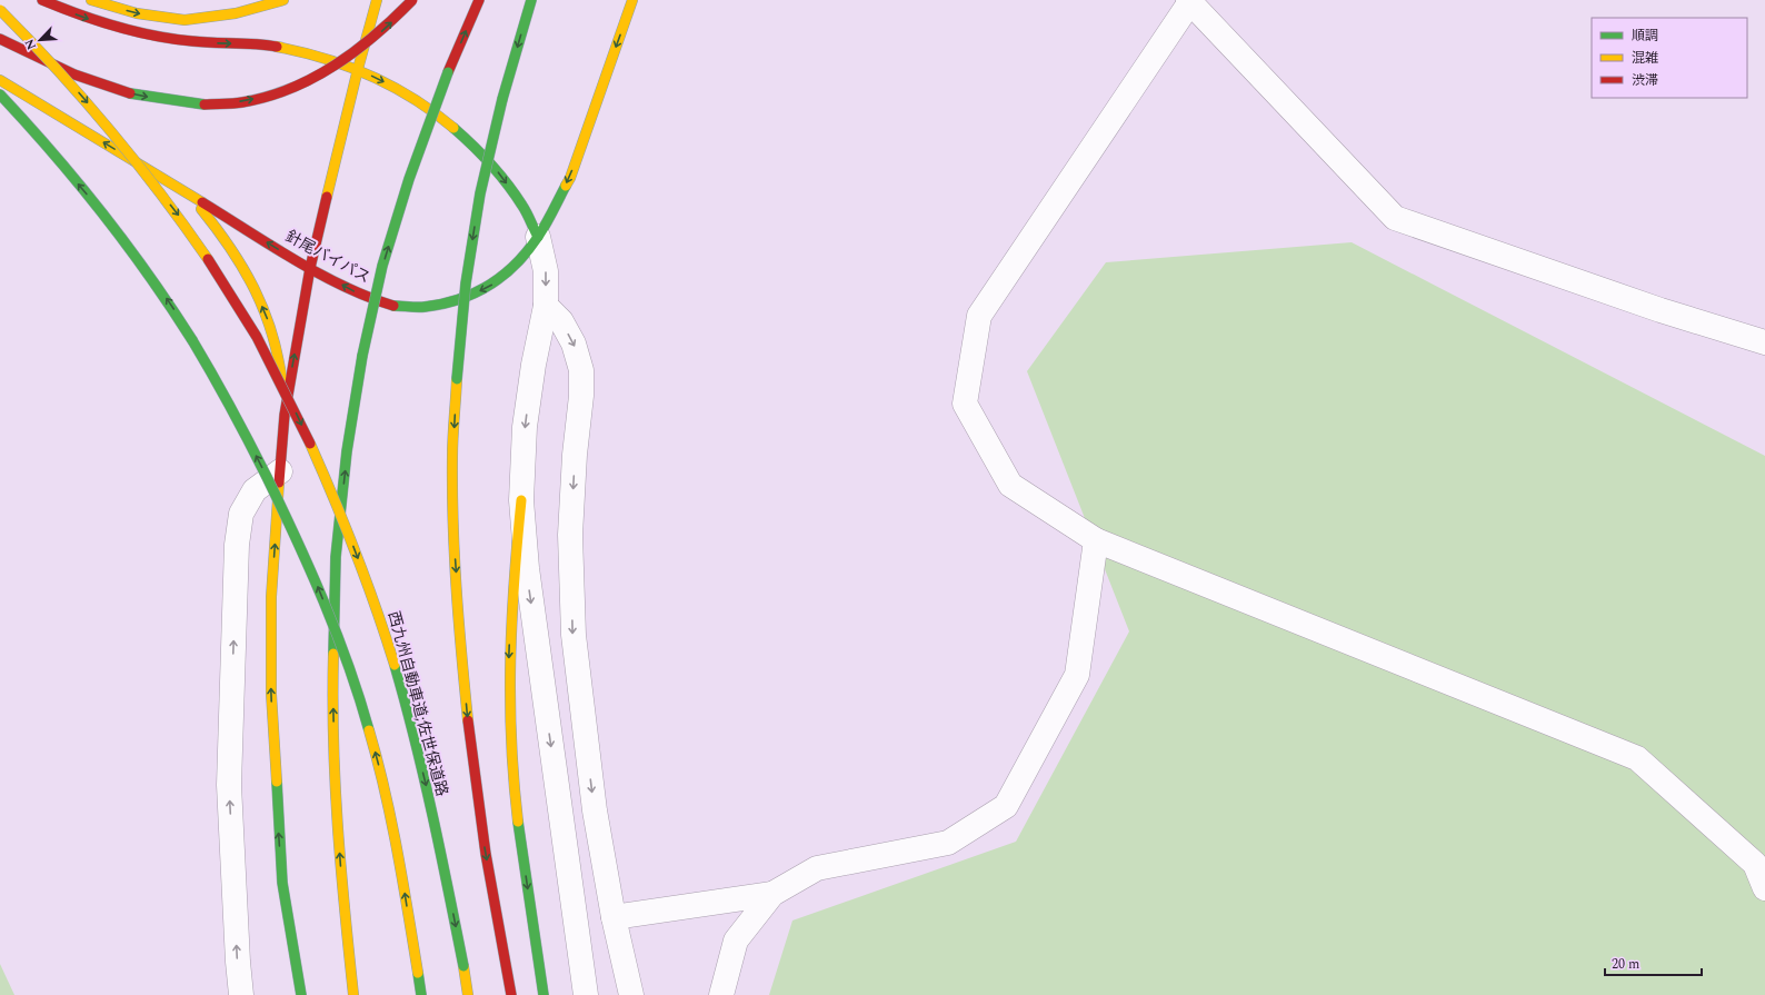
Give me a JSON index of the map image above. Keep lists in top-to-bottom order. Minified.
{"streets":{"highway":["針尾バイパス","西九州自動車道;佐世保道路"]},"legend":["順調","混雑","渋滞"],"scale_bar":"20 m","north":"bottom left"}
